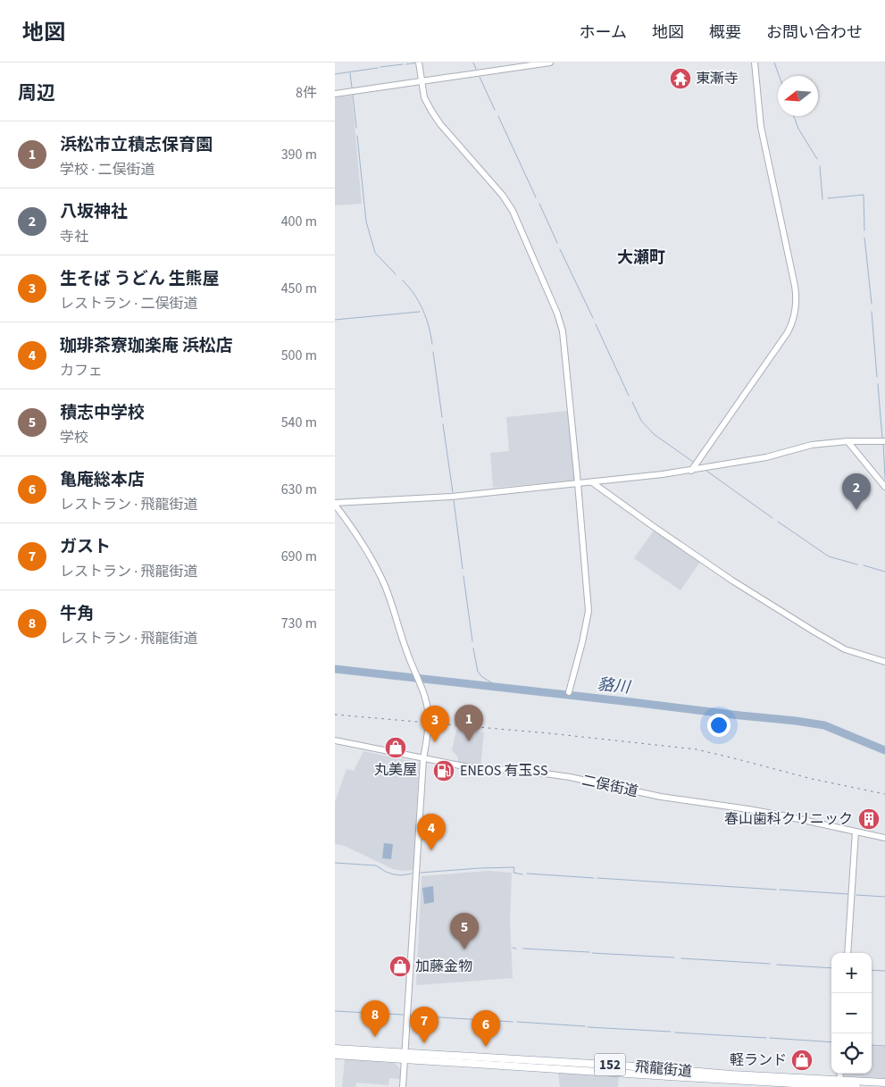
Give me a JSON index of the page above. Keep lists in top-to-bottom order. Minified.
{"streets":{"highway":["152","飛龍街道"],"street":["二俣街道"]},"districts":["大瀬町"],"water":["貉川"],"places":{"temple":["東漸寺"],"shop":["丸美屋","加藤金物","軽ランド"],"fuel station":["ENEOS 有玉SS"],"building":["春山歯科クリニック"]},"north":"left","page":{"header":"地図","nav":["ホーム","地図","概要","お問い合わせ"],"heading":["周辺","8件"],"list":[{"mark":"1","name":"浜松市立積志保育園","note":"学校 · 二俣街道","value":"390 m"},{"mark":"2","name":"八坂神社","note":"寺社","value":"400 m"},{"mark":"3","name":"生そば うどん 生熊屋","note":"レストラン · 二俣街道","value":"450 m"},{"mark":"4","name":"珈琲茶寮珈楽庵 浜松店","note":"カフェ","value":"500 m"},{"mark":"5","name":"積志中学校","note":"学校","value":"540 m"},{"mark":"6","name":"亀庵総本店","note":"レストラン · 飛龍街道","value":"630 m"},{"mark":"7","name":"ガスト","note":"レストラン · 飛龍街道","value":"690 m"},{"mark":"8","name":"牛角","note":"レストラン · 飛龍街道","value":"730 m"}],"pins":["2","1","3","4","5","8","7","6"],"map_buttons":["+","−"]}}
